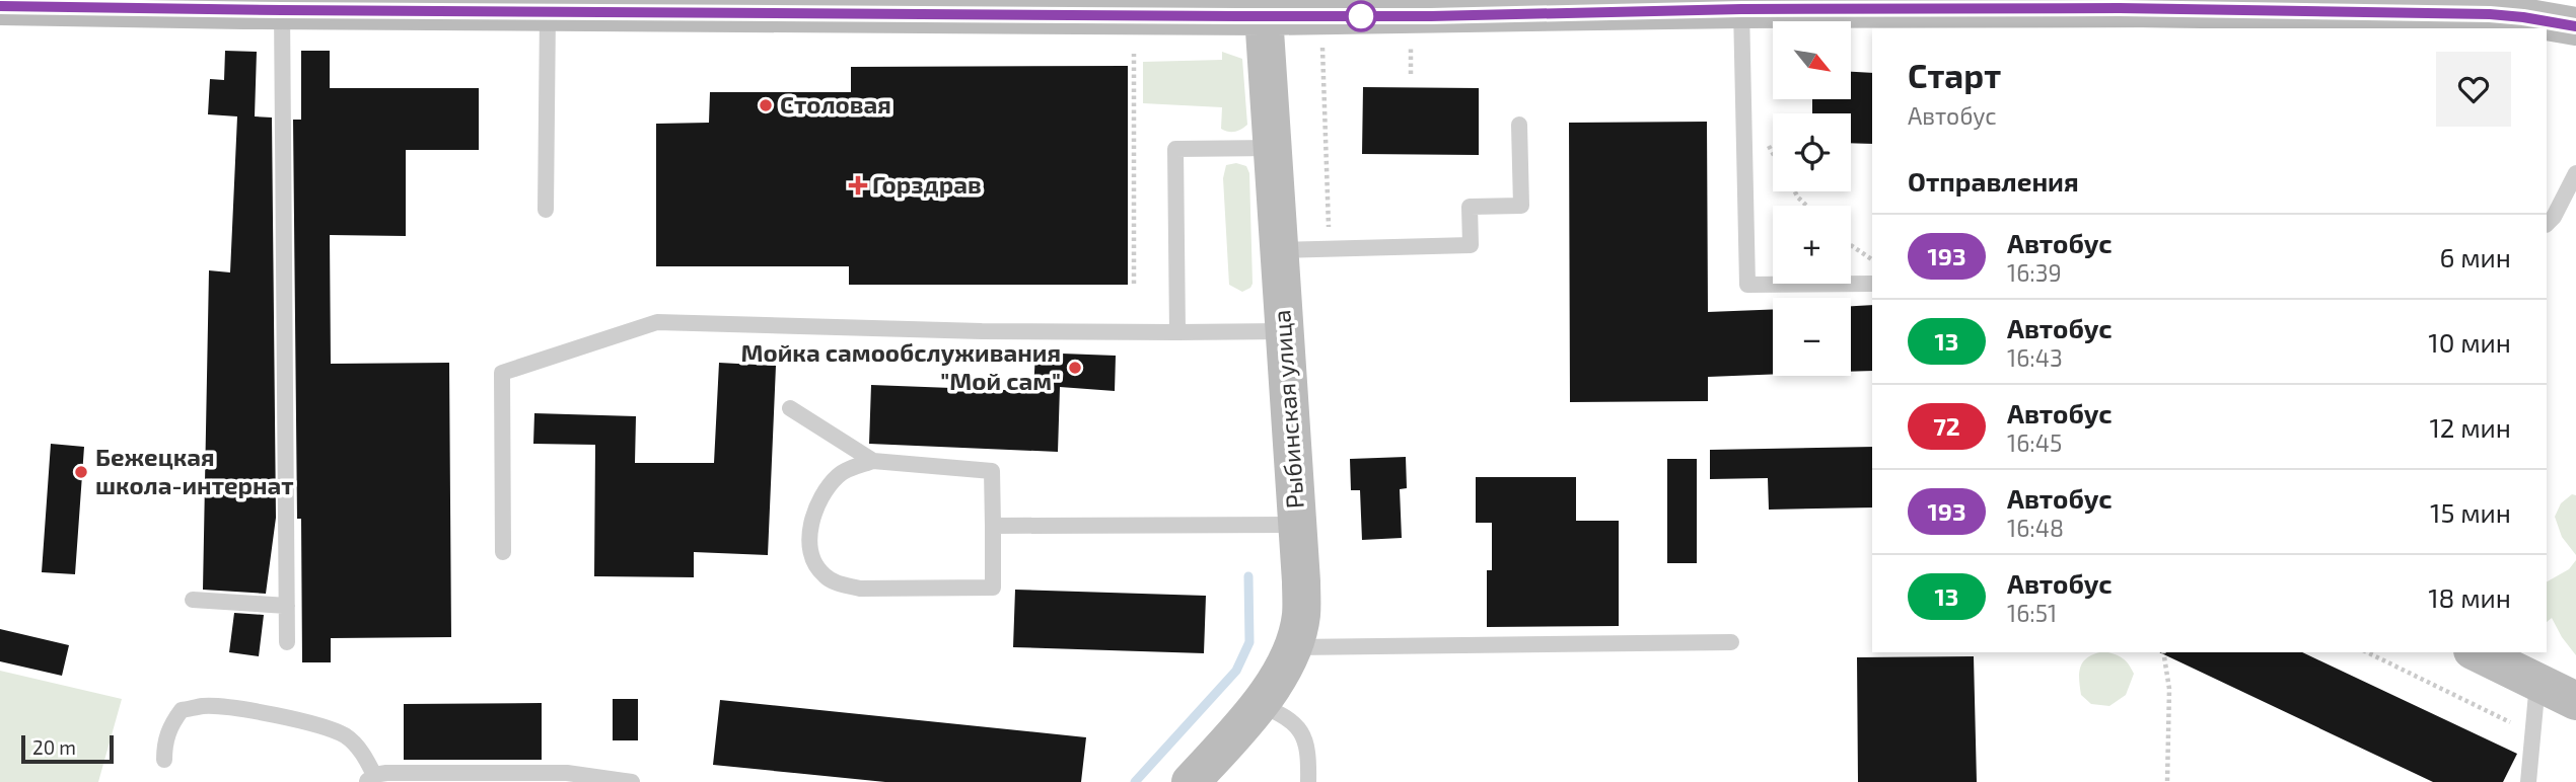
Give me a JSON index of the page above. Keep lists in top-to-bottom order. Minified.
{"streets":{"street":["Рыбинская улица"]},"places":{"other":["Столовая","Мойка самообслуживания \"Мой сам\"","Бежецкая школа-интернат"],"health":["Горздрав"]},"lines":["bus line 193"],"scale_bar":"20 m","north":"bottom right","page":{"map_buttons":["+","−"],"heading":[["Старт","Автобус"],"Отправления"],"list":[{"mark":"193","name":"Автобус","note":"16:39","value":"6 мин"},{"mark":"13","name":"Автобус","note":"16:43","value":"10 мин"},{"mark":"72","name":"Автобус","note":"16:45","value":"12 мин"},{"mark":"193","name":"Автобус","note":"16:48","value":"15 мин"},{"mark":"13","name":"Автобус","note":"16:51","value":"18 мин"}],"scale":"20 m"}}
